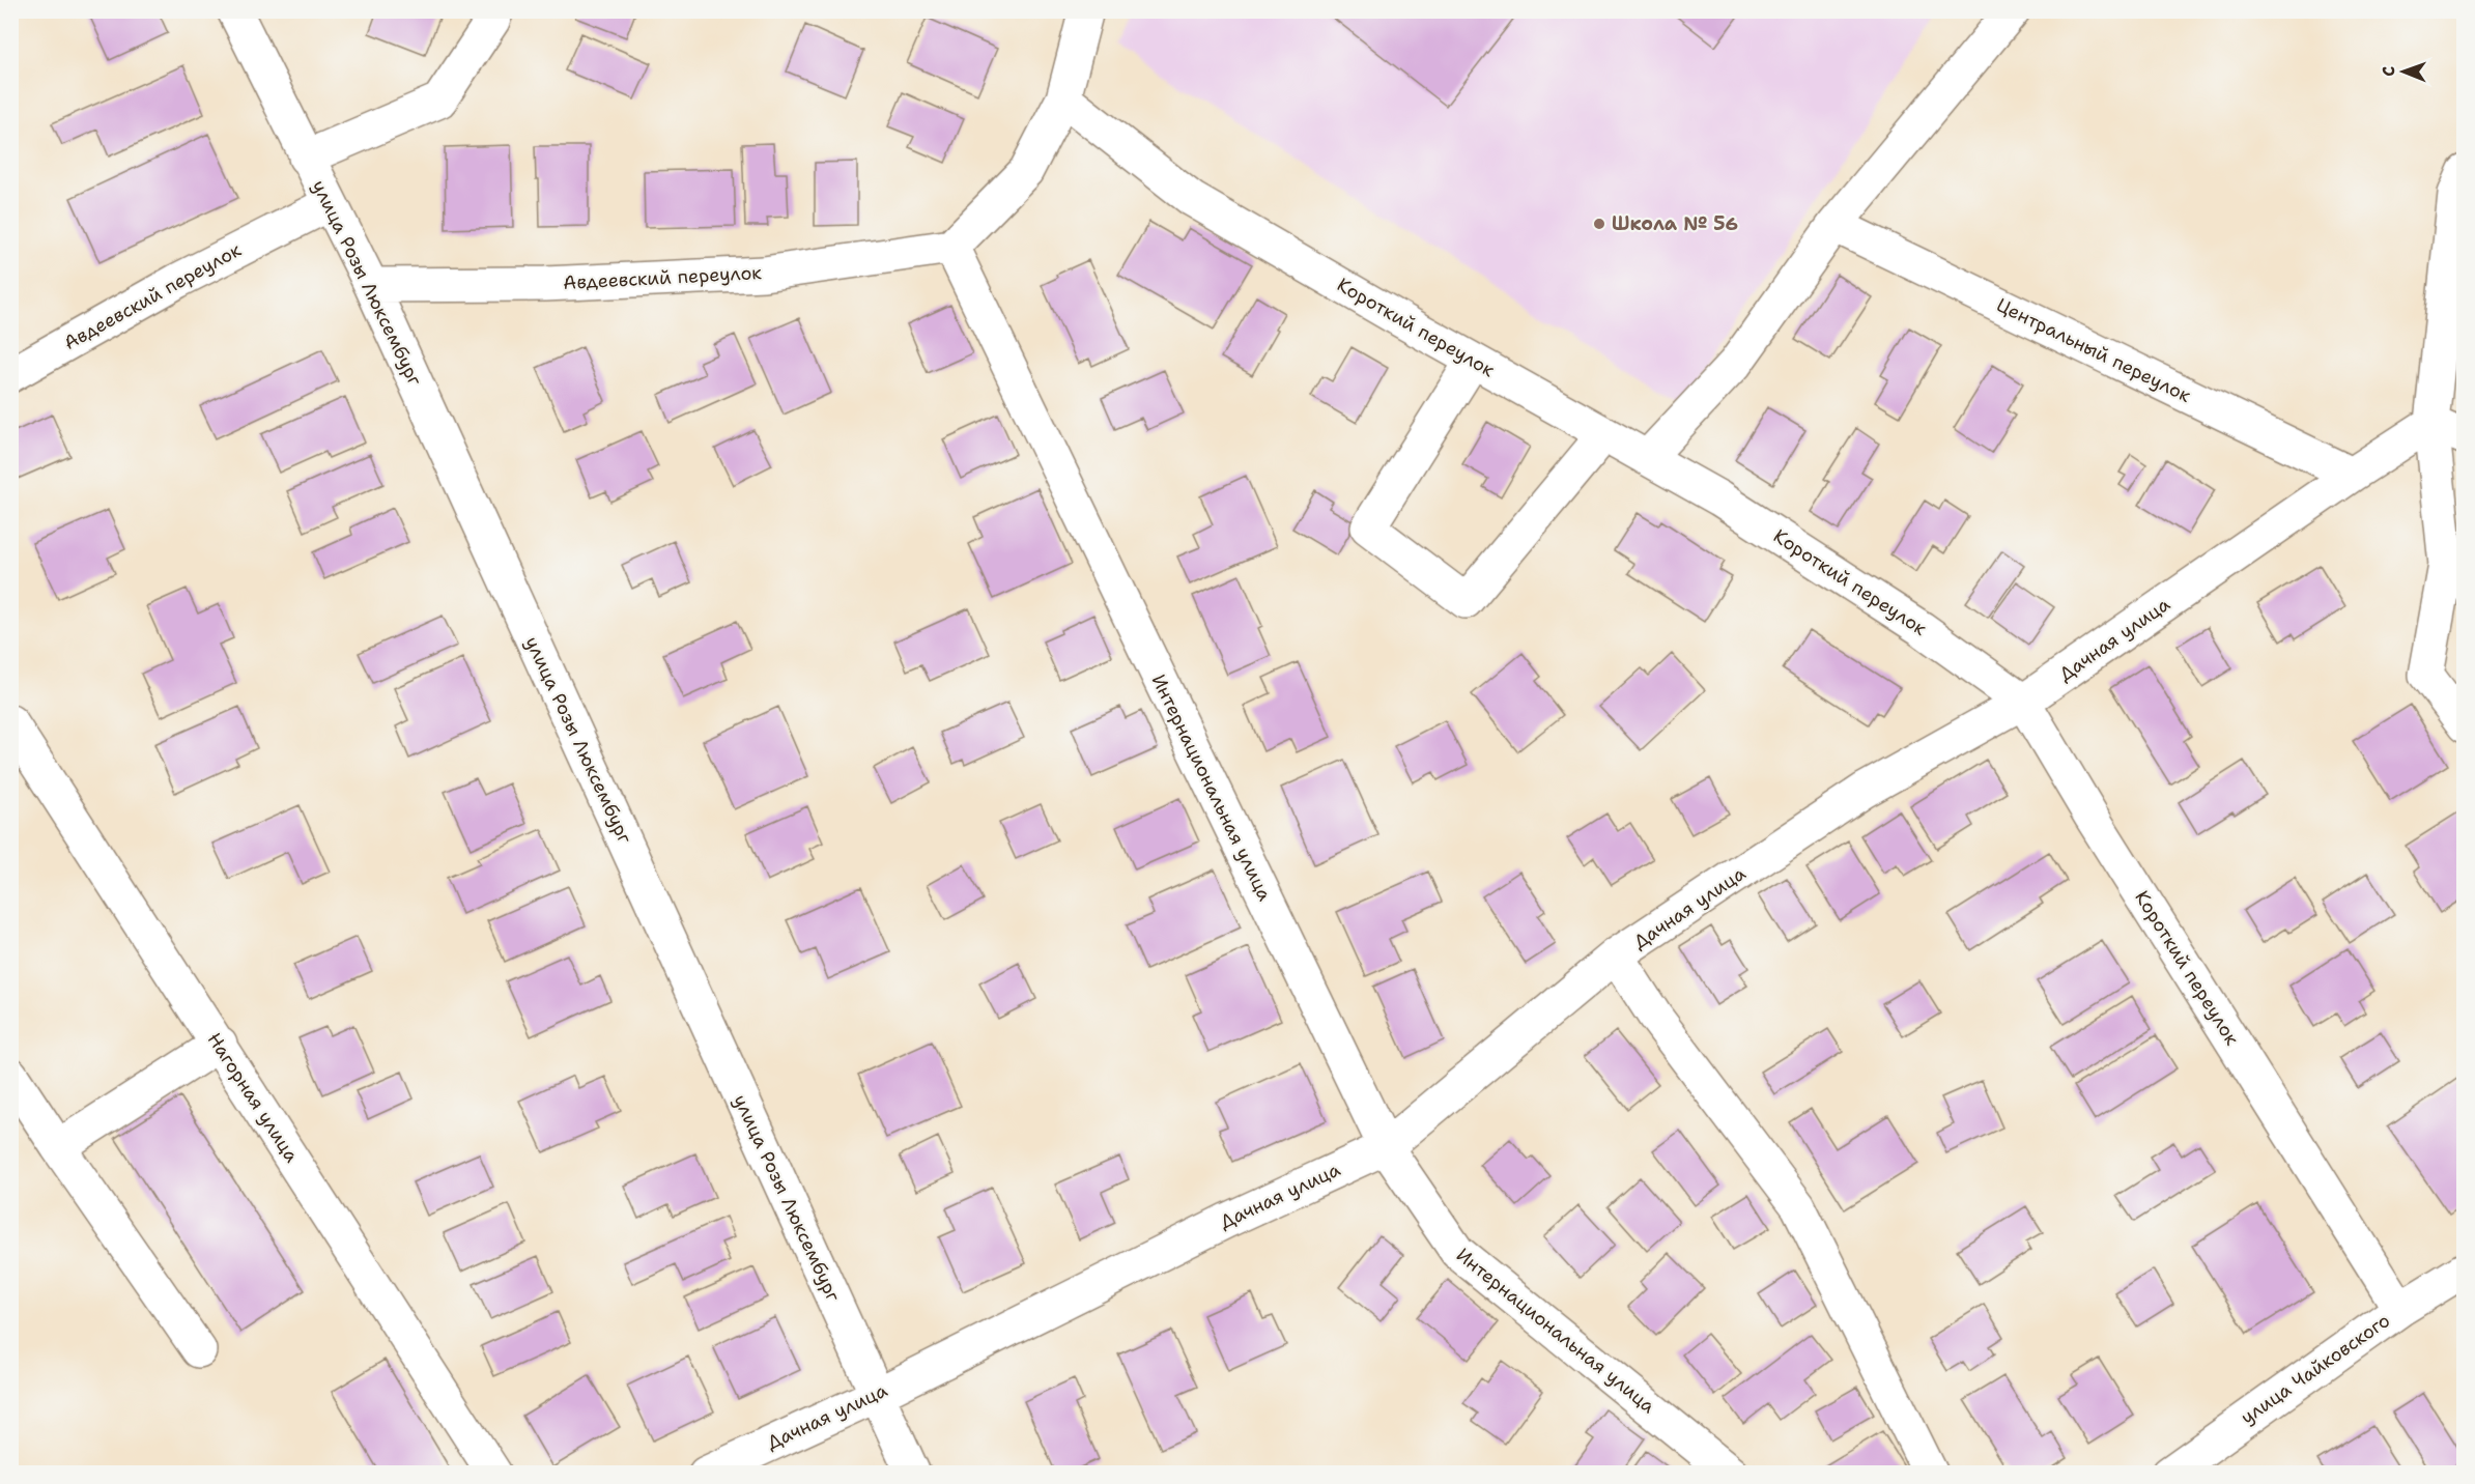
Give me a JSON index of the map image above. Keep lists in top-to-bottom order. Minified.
{"streets":{"street":["Авдеевский переулок","улица Розы Люксембург","Короткий переулок","Центральный переулок","Дачная улица","Интернациональная улица","Нагорная улица","улица Чайковского"]},"crossings":[["Авдеевский переулок","улица Розы Люксембург"],["Авдеевский переулок","Интернациональная улица"],["улица Розы Люксембург","Дачная улица"],["Короткий переулок","Дачная улица"],["Короткий переулок","улица Чайковского"],["Центральный переулок","Дачная улица"],["Дачная улица","Интернациональная улица"]],"places":["Школа № 56"],"north":"left"}
